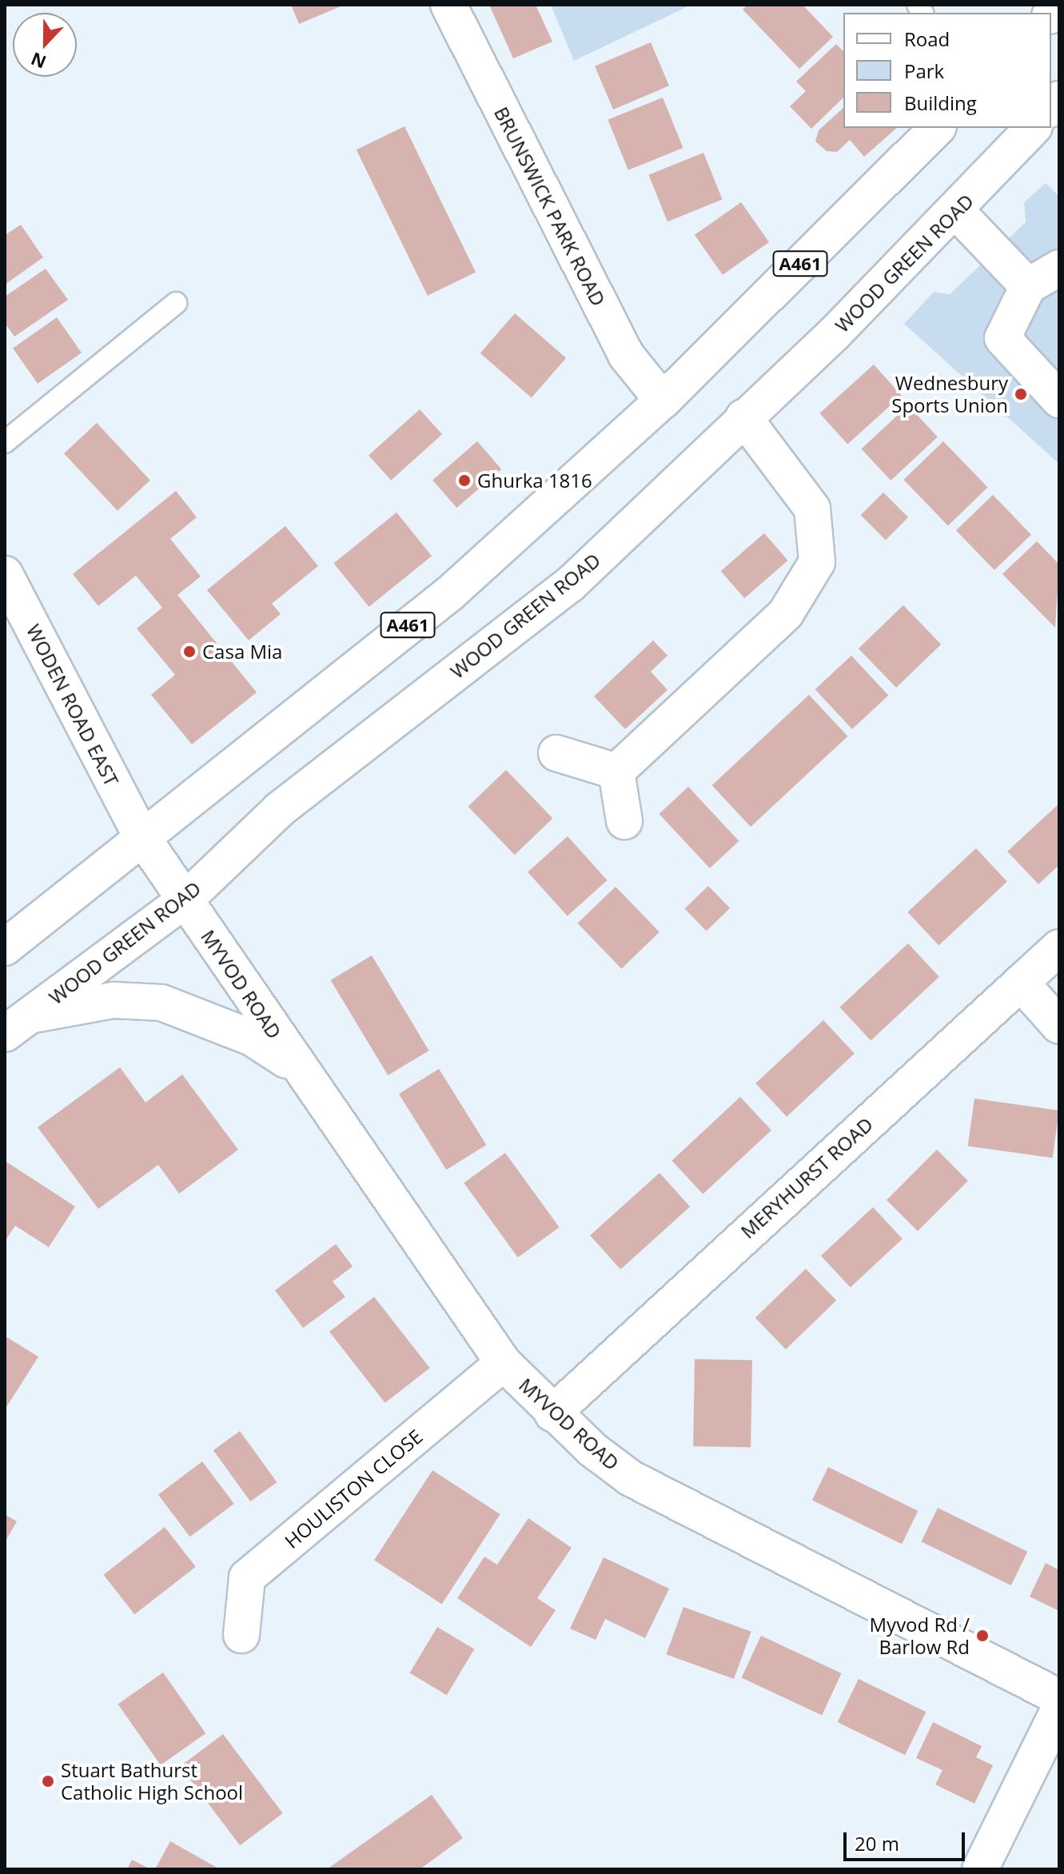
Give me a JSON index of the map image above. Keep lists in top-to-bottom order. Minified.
{"streets":{"main road":["BRUNSWICK PARK ROAD","WOOD GREEN ROAD","A461","WODEN ROAD EAST","MYVOD ROAD","MERYHURST ROAD","HOULISTON CLOSE"]},"crossings":[["BRUNSWICK PARK ROAD","A461"],["WOOD GREEN ROAD","WODEN ROAD EAST"],["WOOD GREEN ROAD","MYVOD ROAD"],["A461","WODEN ROAD EAST"],["WODEN ROAD EAST","MYVOD ROAD"],["MYVOD ROAD","MERYHURST ROAD"],["MYVOD ROAD","HOULISTON CLOSE"]],"places":["Wednesbury Sports Union","Ghurka 1816","Casa Mia","Myvod Rd / Barlow Rd","Stuart Bathurst Catholic High School"],"legend":["Road","Park","Building"],"scale_bar":"20 m","north":"bottom"}
